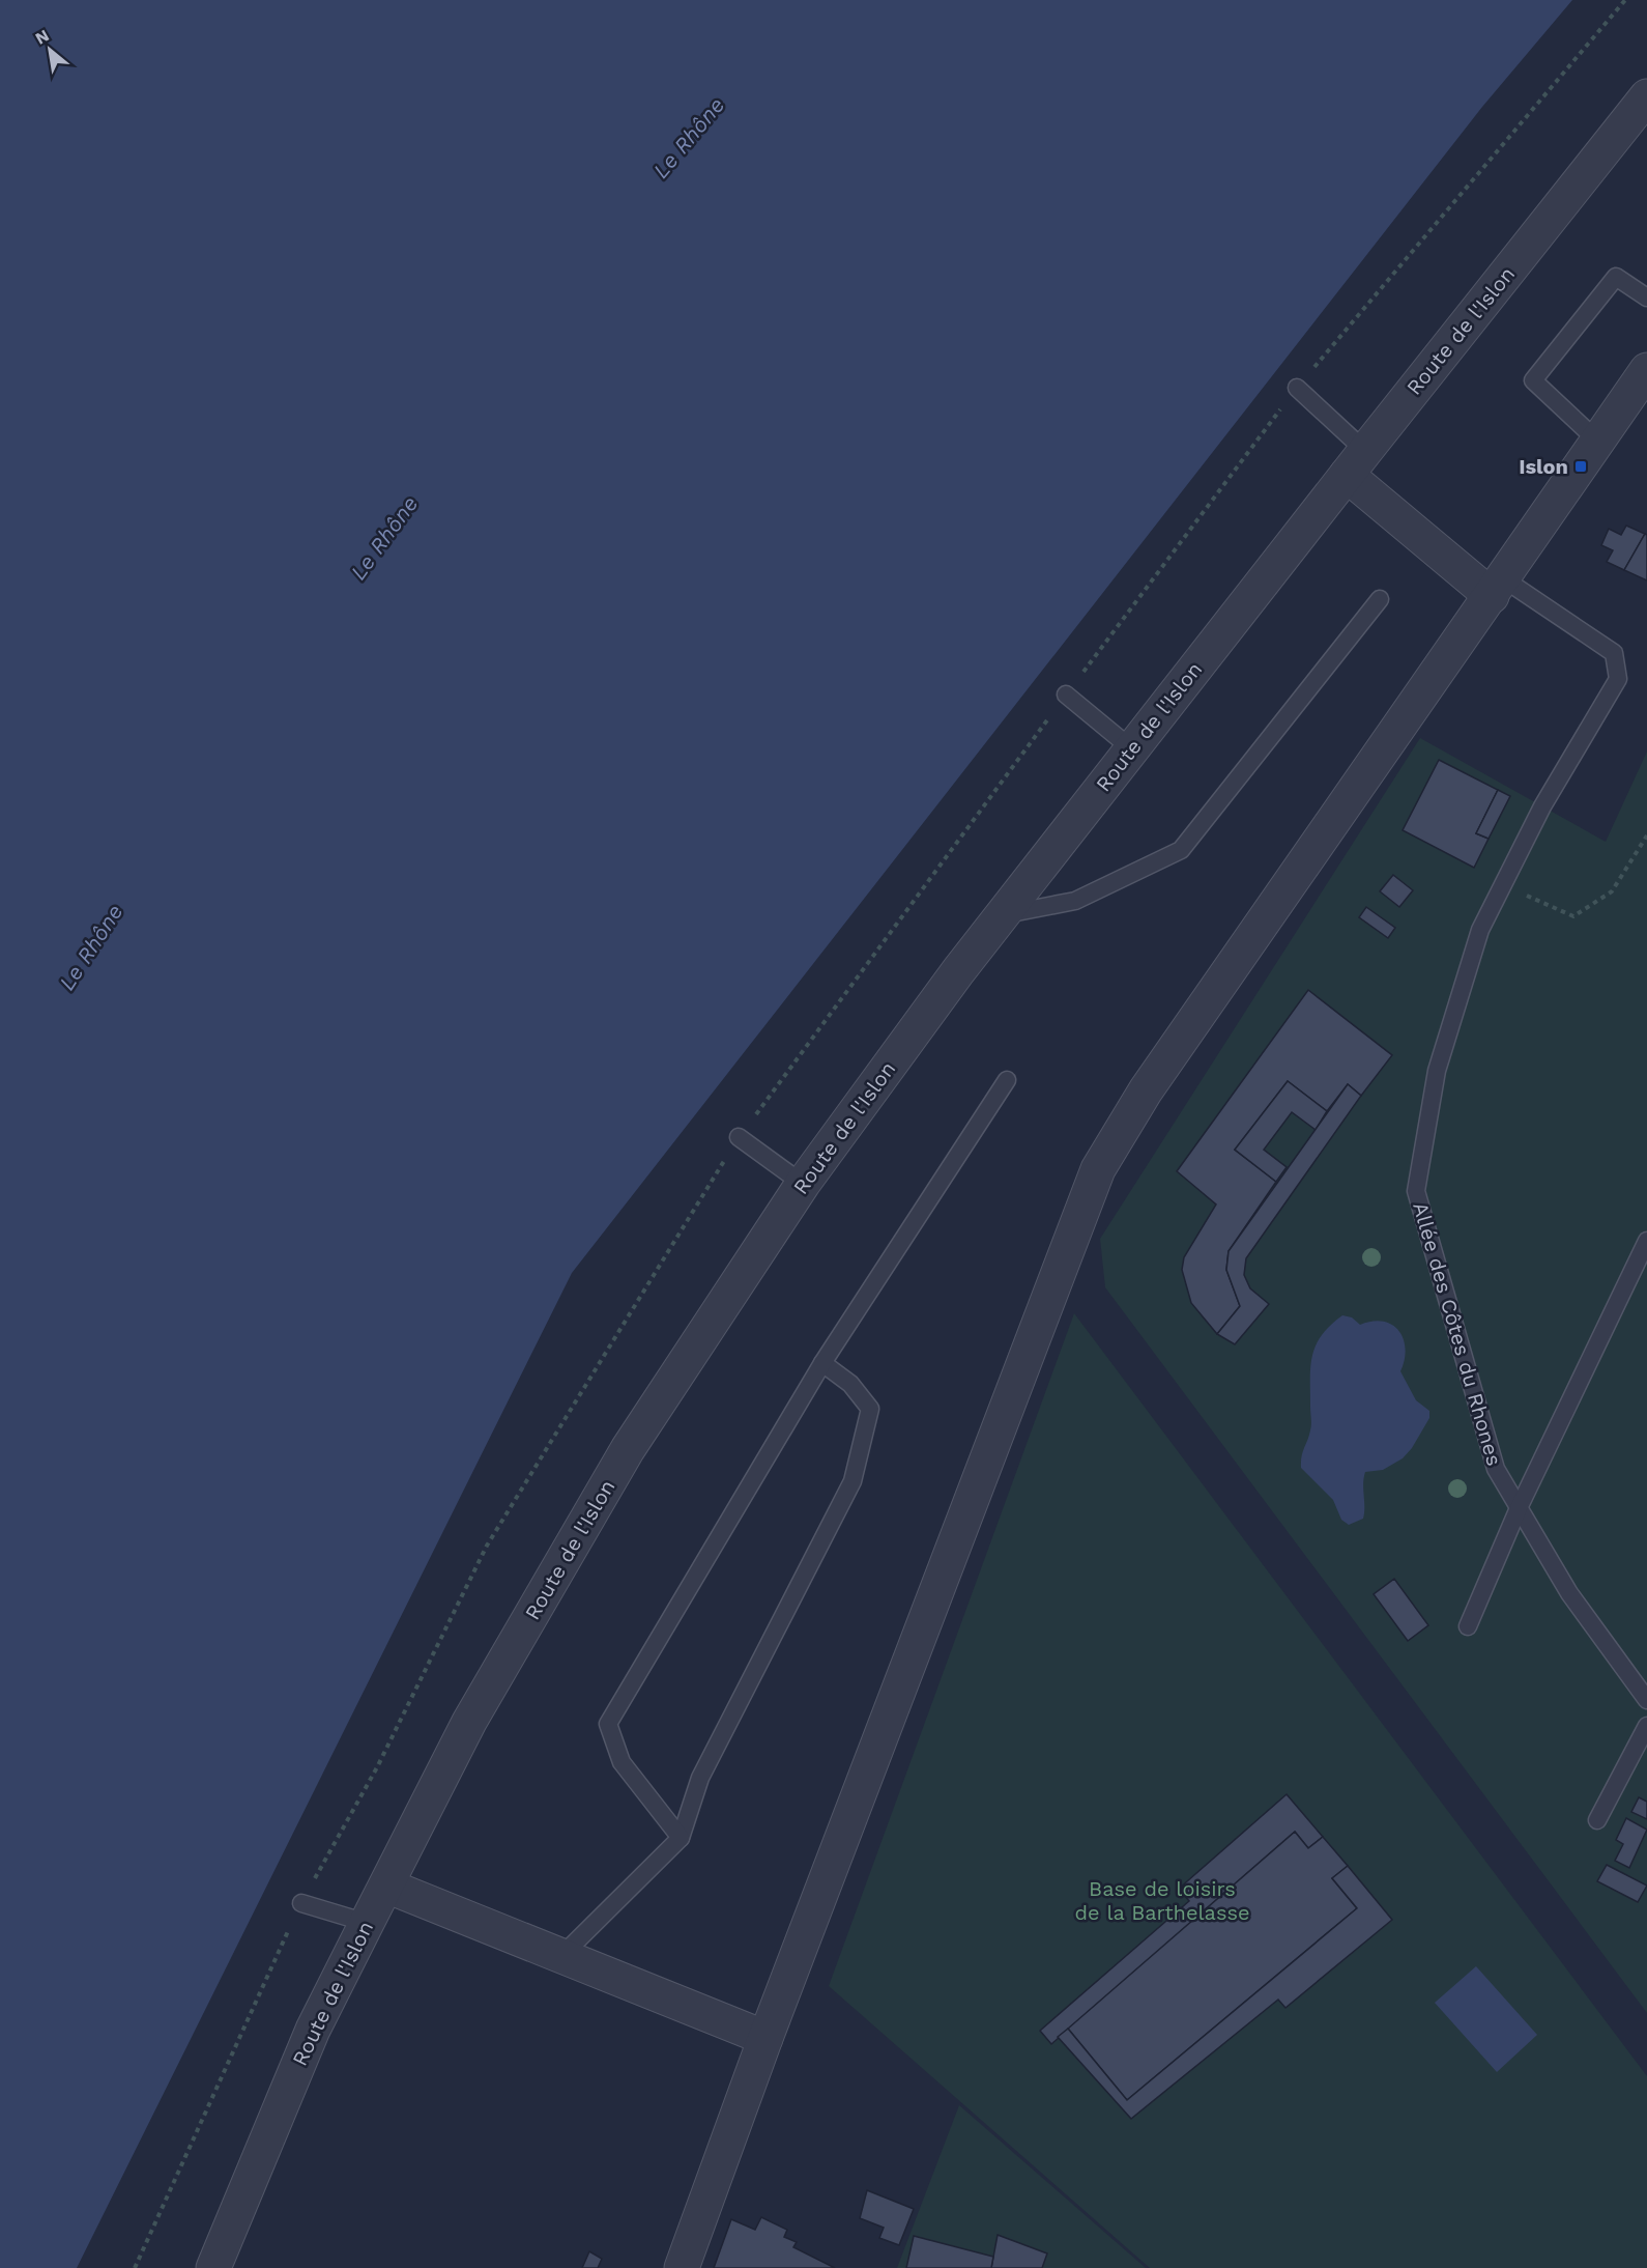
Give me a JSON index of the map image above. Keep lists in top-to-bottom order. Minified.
{"streets":{"street":["Route de l'Islon"],"lane":["Allée des Côtes du Rhones"]},"water":["Le Rhône"],"parks":["Base de loisirs de la Barthelasse"],"places":{"transit":["Islon"]},"north":"top left"}
